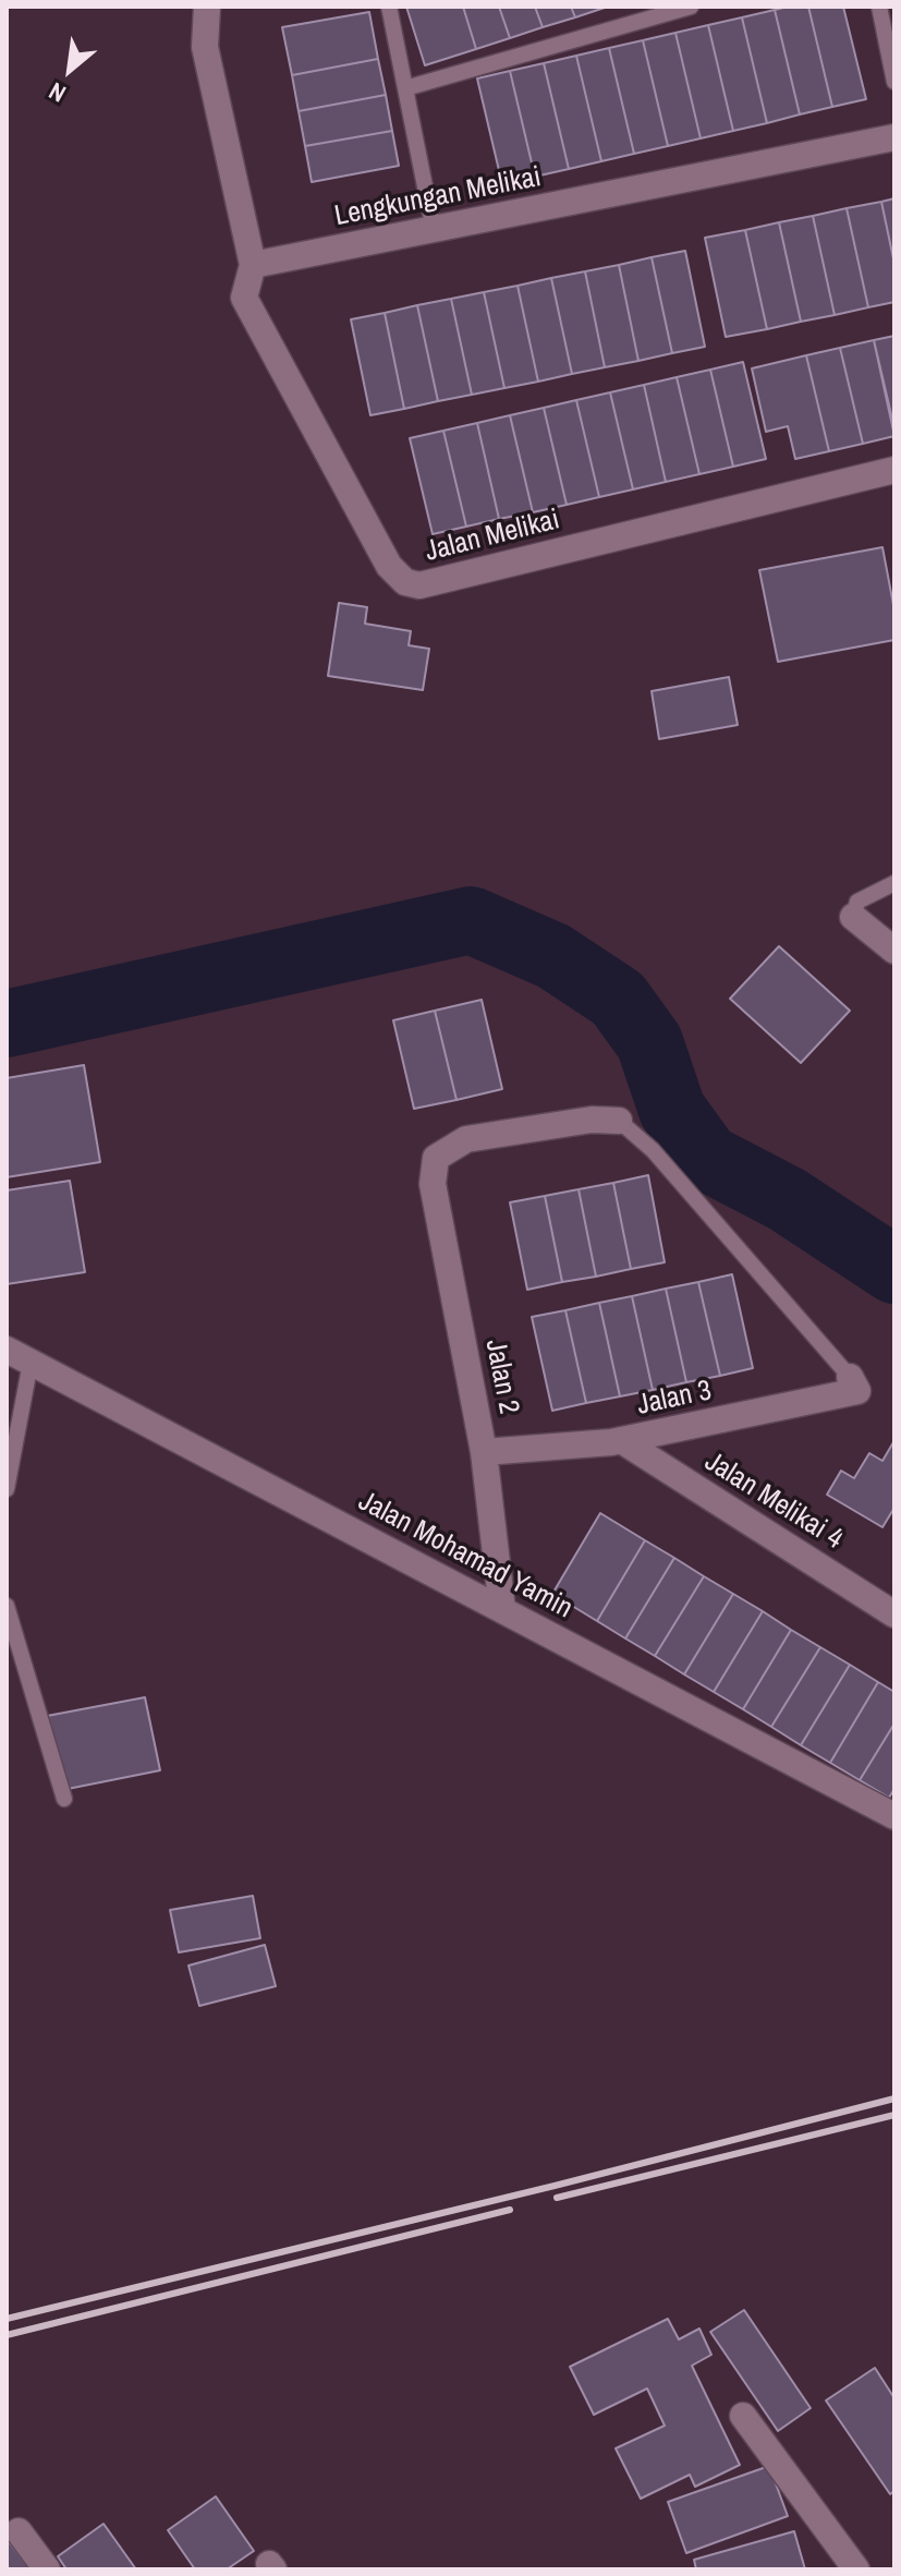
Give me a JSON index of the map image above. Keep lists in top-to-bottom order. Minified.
{"streets":{"street":["Lengkungan Melikai","Jalan Melikai","Jalan 2","Jalan 3","Jalan Melikai 4","Jalan Mohamad Yamin"]},"crossings":[["Lengkungan Melikai","Jalan Melikai"],["Jalan 2","Jalan 3"],["Jalan 2","Jalan Mohamad Yamin"],["Jalan 3","Jalan Melikai 4"]],"north":"bottom left"}
